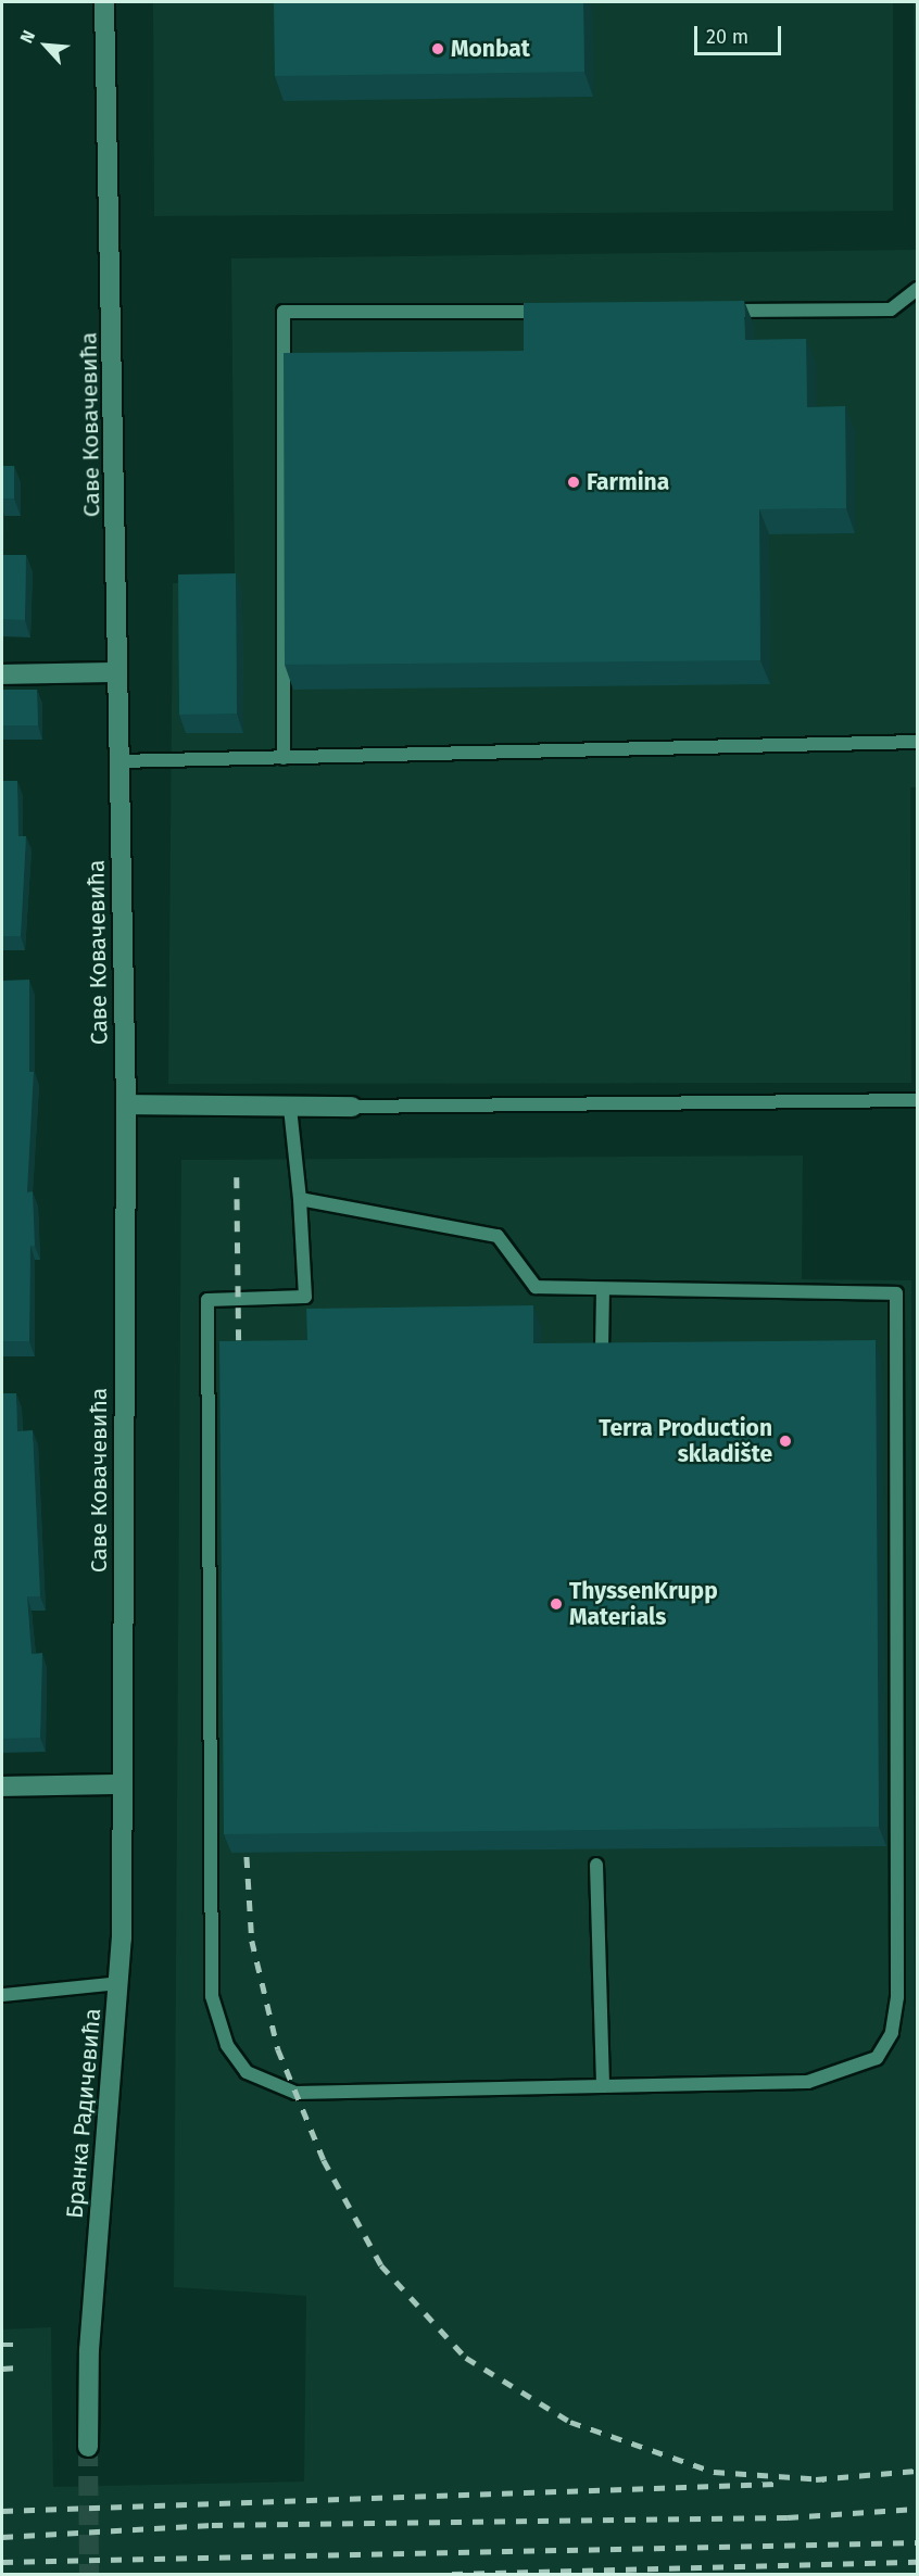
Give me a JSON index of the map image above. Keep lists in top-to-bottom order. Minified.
{"streets":{"street":["Саве Ковачевића","Бранка Радичевића"]},"crossings":[["Саве Ковачевића","Бранка Радичевића"]],"places":["Monbat","Farmina","Terra Production skladište","ThyssenKrupp Materials"],"scale_bar":"20 m","north":"top left"}
